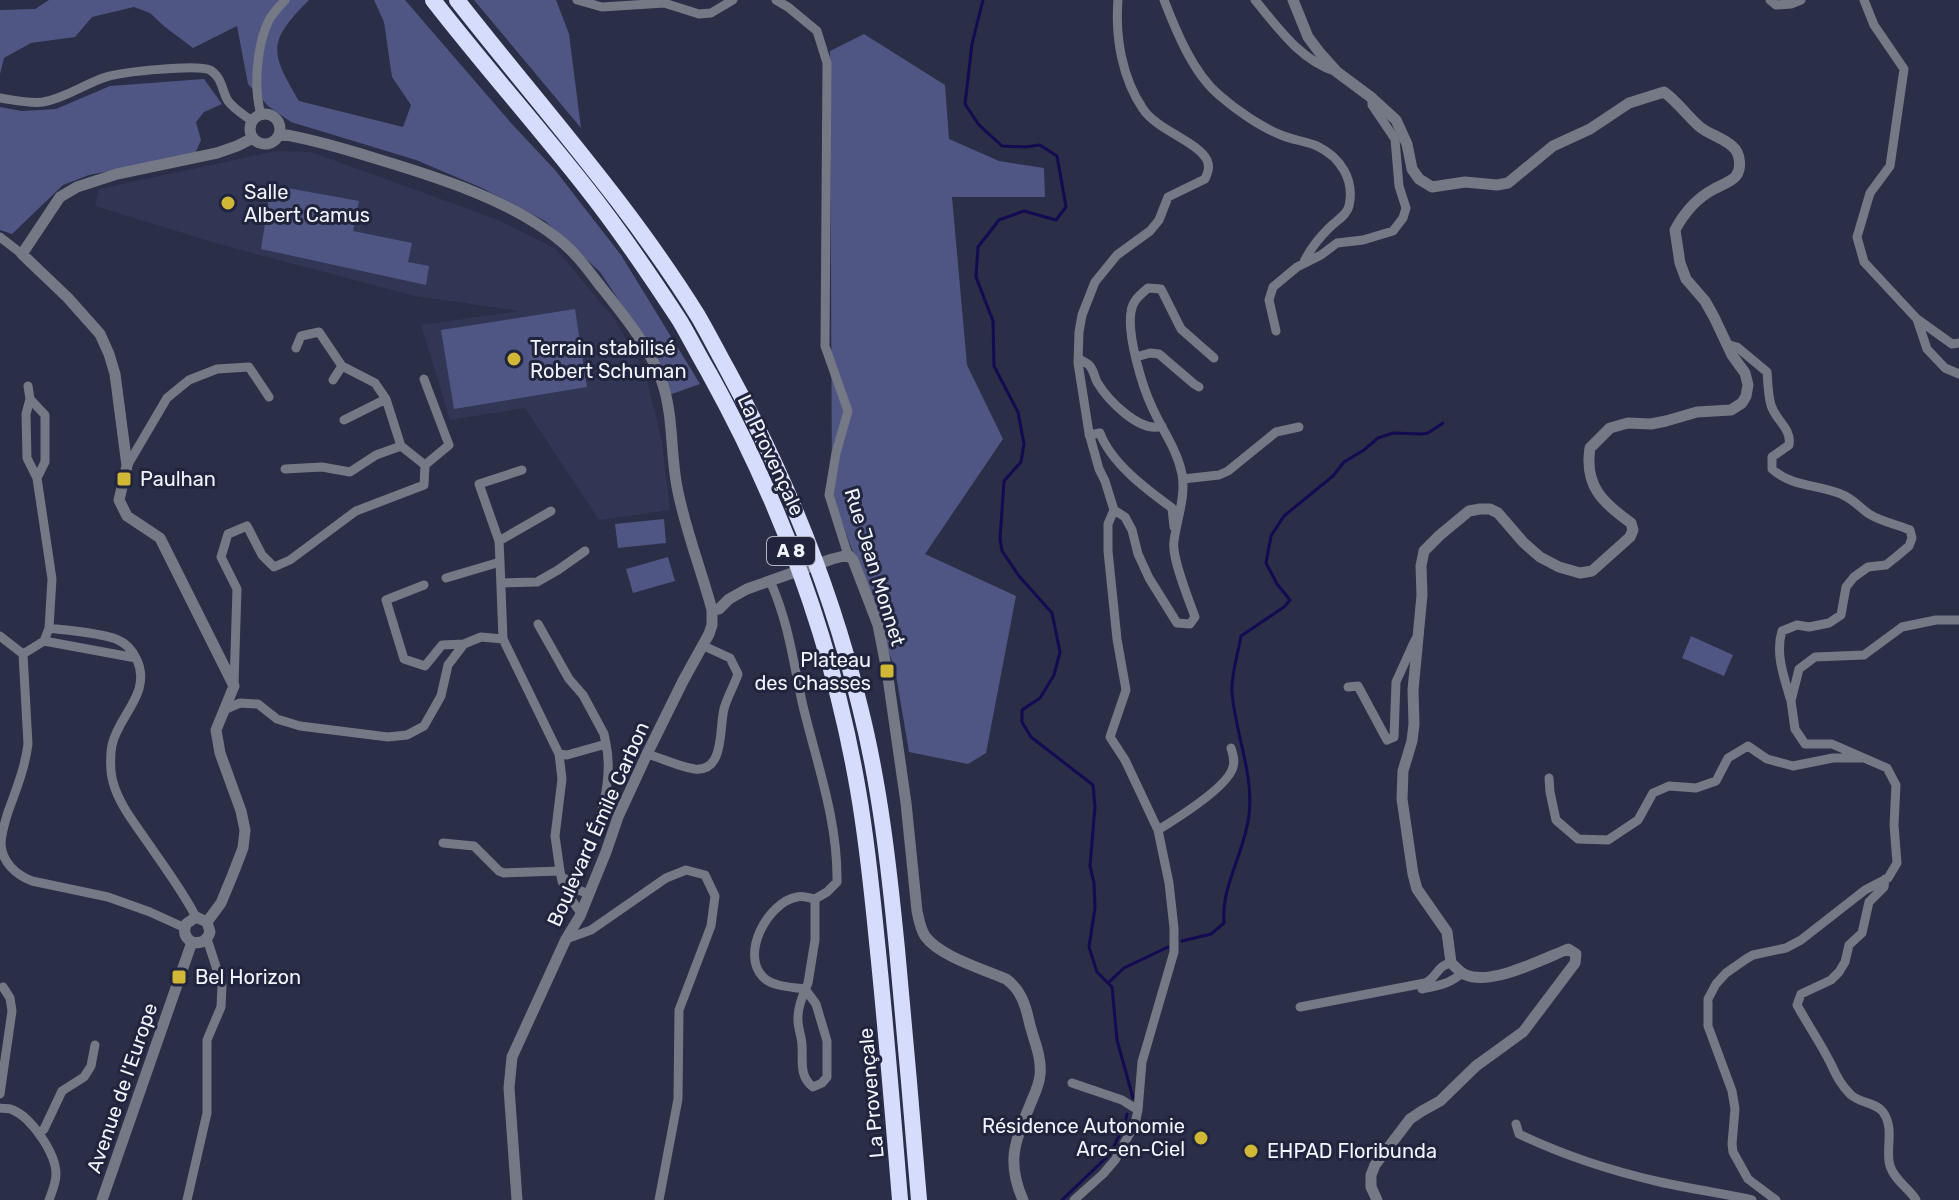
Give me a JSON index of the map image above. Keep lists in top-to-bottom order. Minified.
{"streets":{"highway":["La Provençale","A 8"],"street":["Rue Jean Monnet","Boulevard Émile Carbon","Avenue de l'Europe"]},"places":{"other":["Salle Albert Camus","Terrain stabilisé Robert Schuman","Résidence Autonomie Arc-en-Ciel","EHPAD Floribunda"],"transit":["Paulhan","Plateau des Chasses","Bel Horizon"]}}
